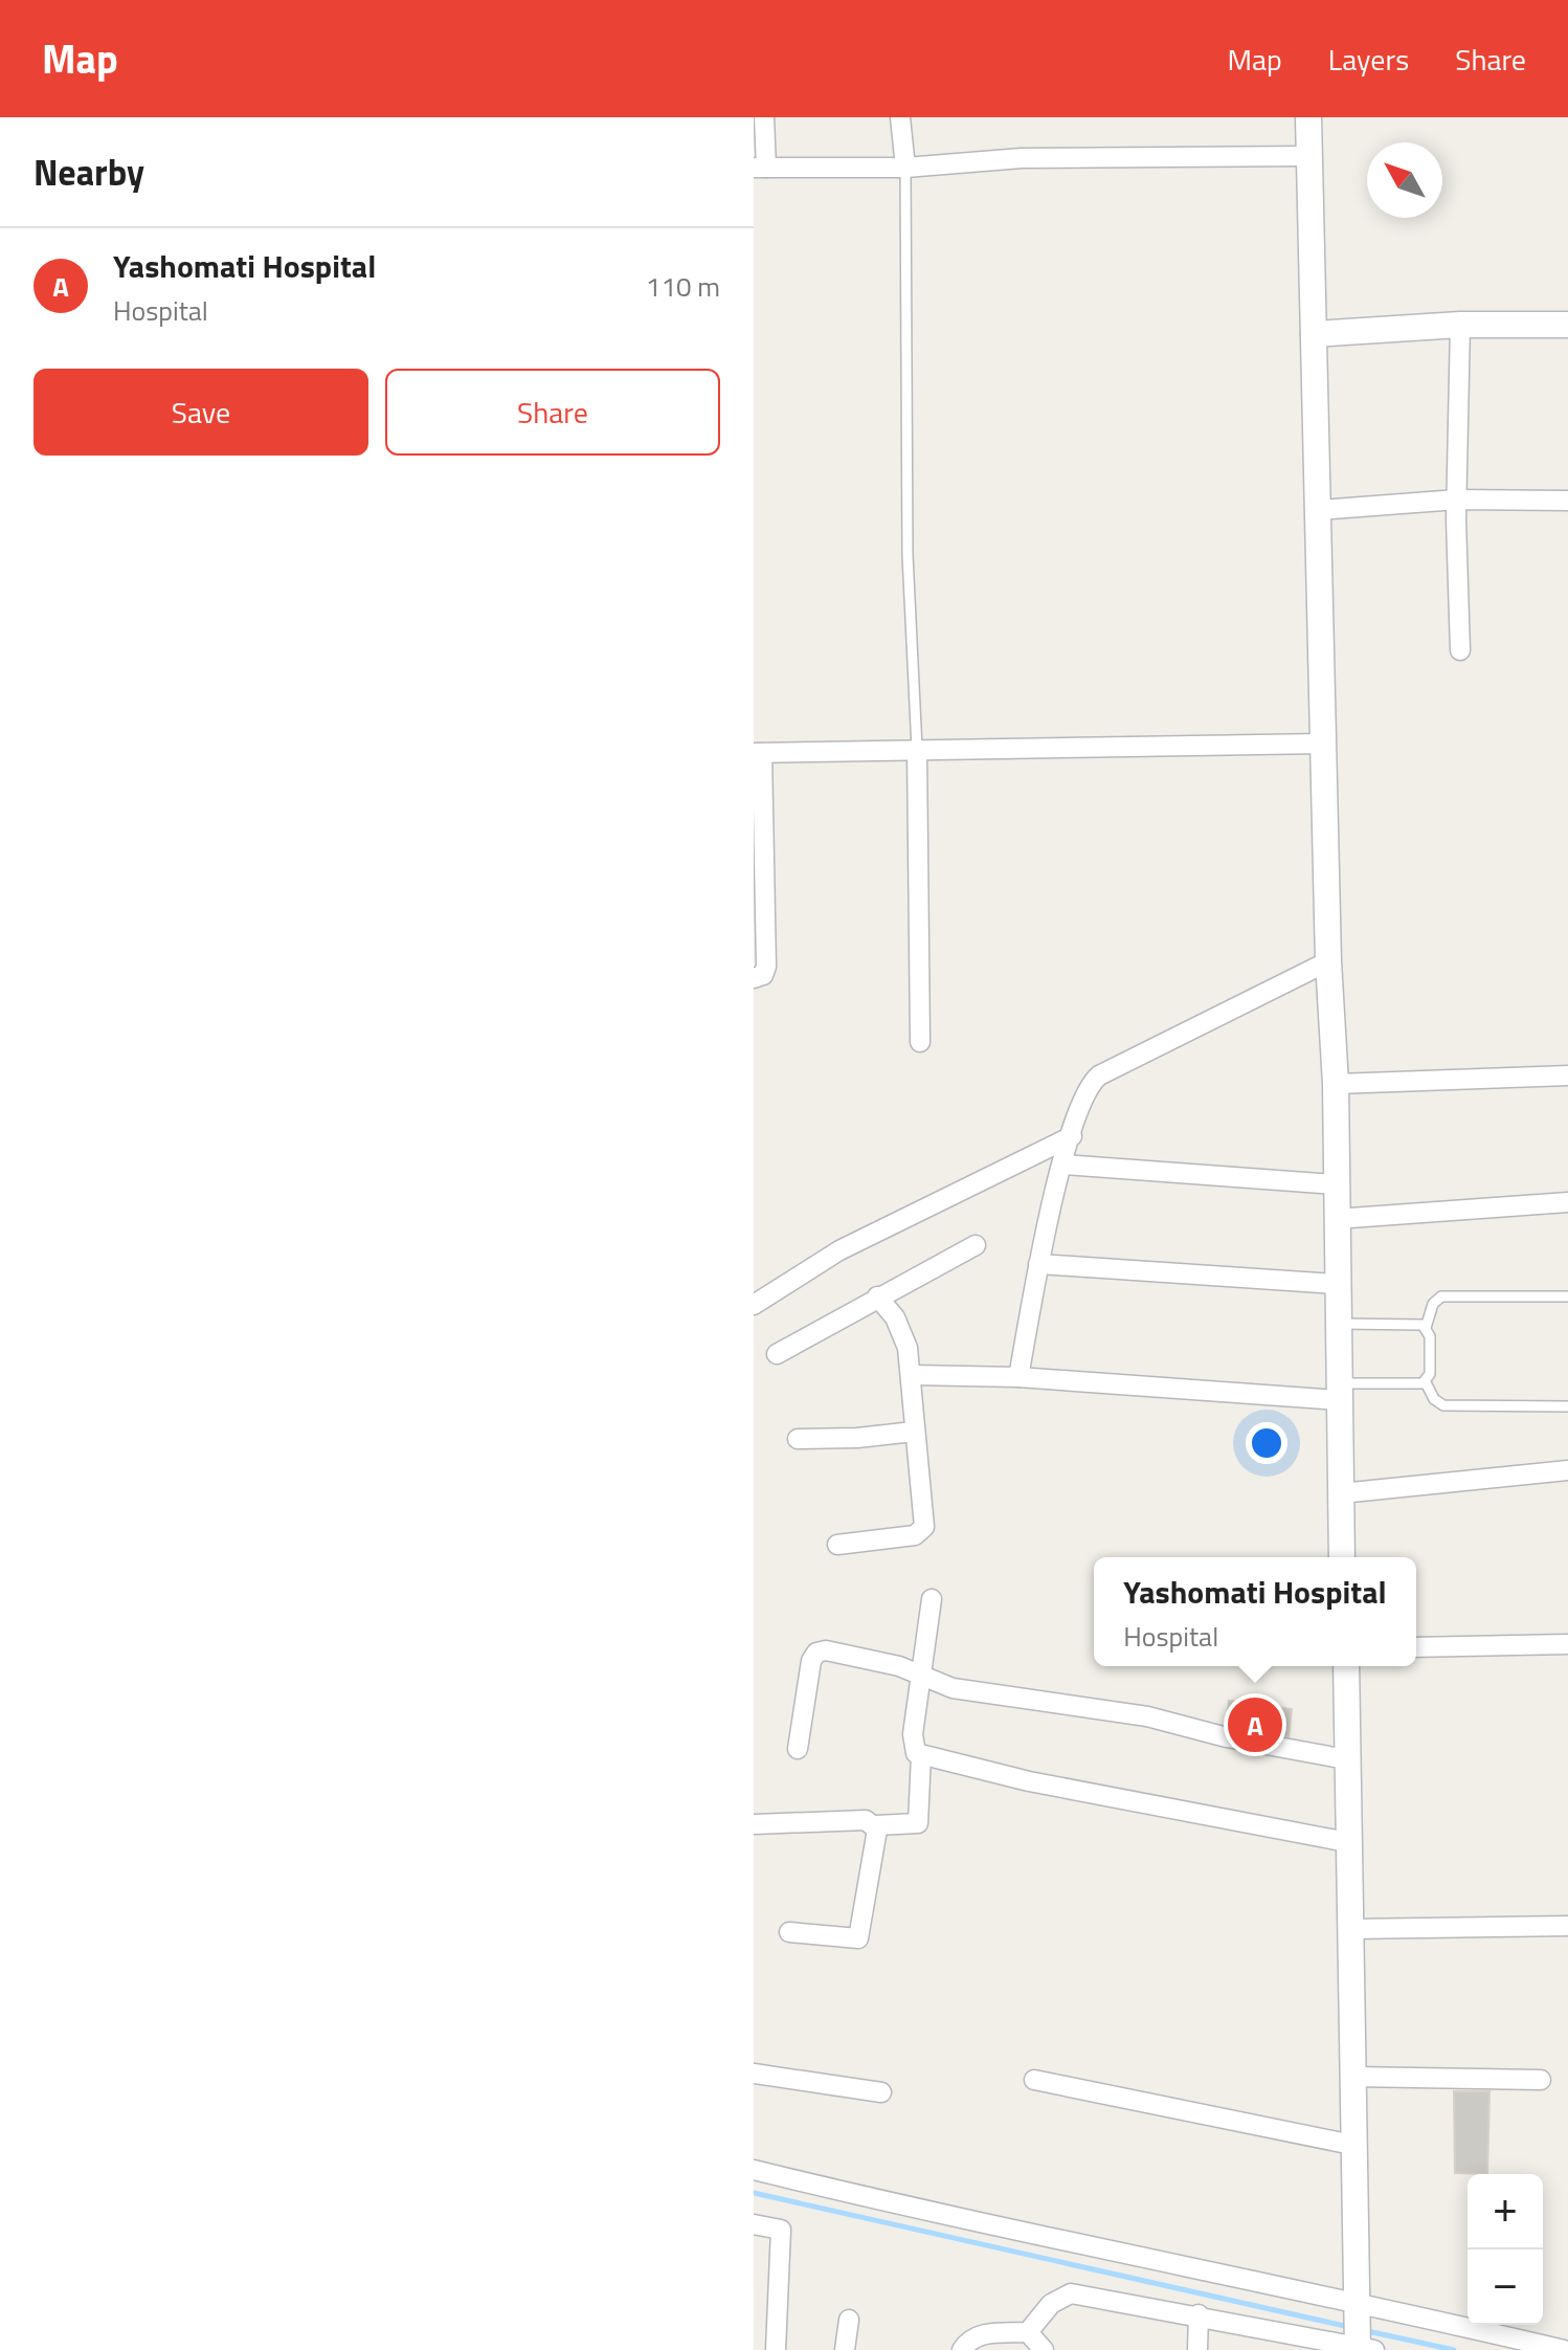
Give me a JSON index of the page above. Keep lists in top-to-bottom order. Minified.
{"north":"top left","page":{"header":"Map","nav":["Map","Layers","Share"],"heading":"Nearby","list":[{"mark":"A","name":"Yashomati Hospital","note":"Hospital","value":"110 m"}],"buttons":["Save","Share"],"popup":["Yashomati Hospital","Hospital"],"pins":"A","map_buttons":["+","−"]}}
